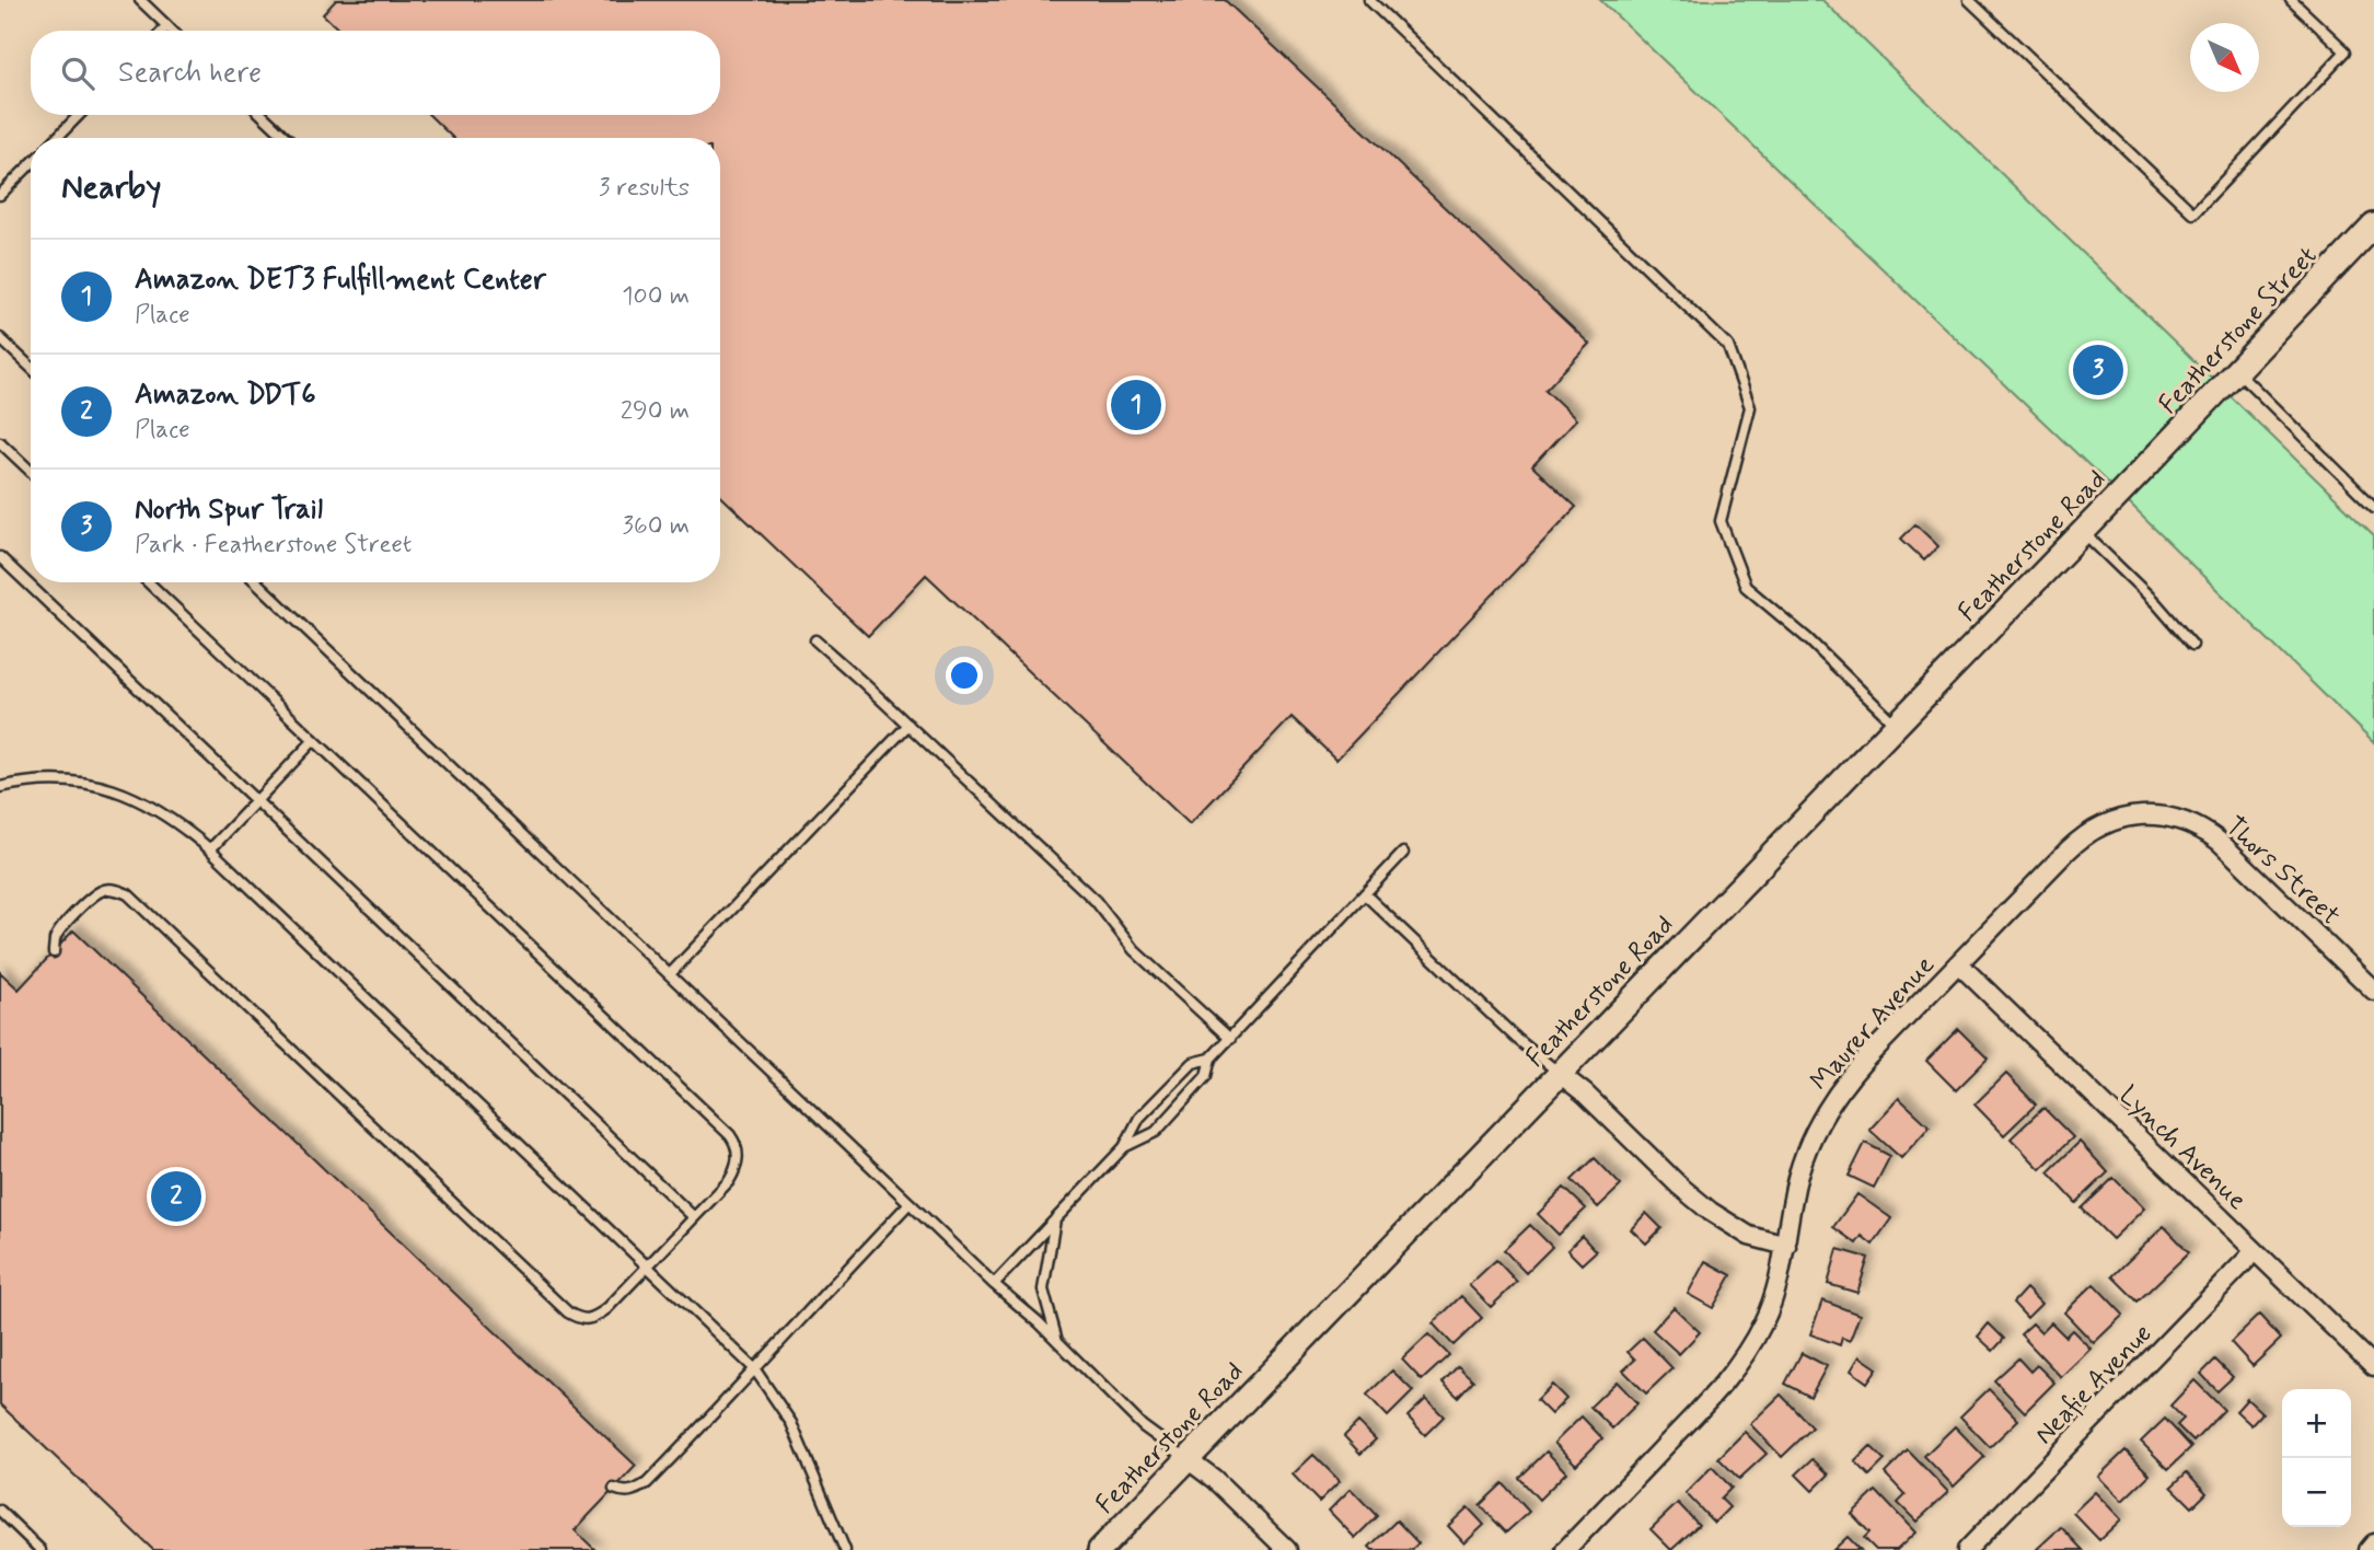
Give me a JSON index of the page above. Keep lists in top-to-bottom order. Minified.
{"streets":{"street":["Featherstone Street","Featherstone Road","Thors Street","Maurer Avenue","Lynch Avenue","Neafie Avenue"]},"crossings":[["Featherstone Street","Featherstone Road"],["Thors Street","Maurer Avenue"],["Maurer Avenue","Lynch Avenue"],["Lynch Avenue","Neafie Avenue"]],"north":"bottom right","page":{"search":"Search here","heading":["Nearby","3 results"],"list":[{"mark":"1","name":"Amazon DET3 Fulfillment Center","note":"Place","value":"100 m"},{"mark":"2","name":"Amazon DDT6","note":"Place","value":"290 m"},{"mark":"3","name":"North Spur Trail","note":"Park · Featherstone Street","value":"360 m"}],"pins":["3","1","2"],"map_buttons":["+","−"]}}
